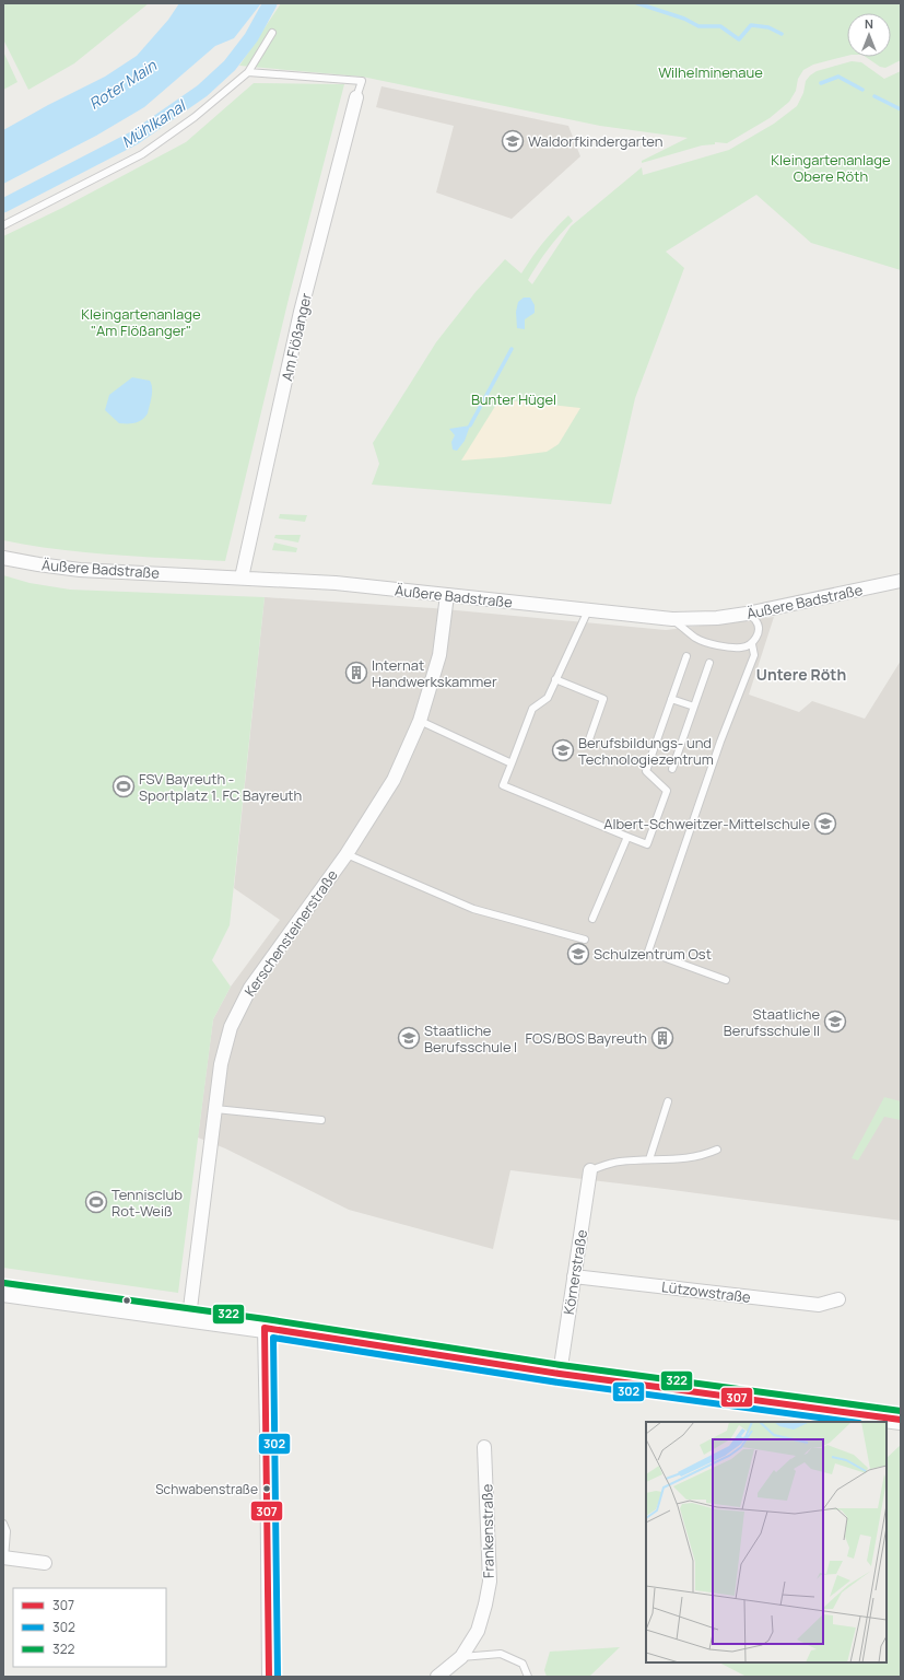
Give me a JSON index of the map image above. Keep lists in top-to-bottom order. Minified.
{"streets":{"street":["Am Flößanger","Äußere Badstraße","Kerschensteinerstraße","Körnerstraße","Lützowstraße","Frankenstraße"]},"crossings":[["Am Flößanger","Äußere Badstraße"],["Äußere Badstraße","Kerschensteinerstraße"],["Körnerstraße","Lützowstraße"]],"districts":["Untere Röth"],"water":["Roter Main","Mühlkanal"],"parks":["Wilhelminenaue","Kleingartenanlage Obere Röth","Kleingartenanlage \"Am Flößanger\"","Bunter Hügel"],"places":{"school or university":["Waldorfkindergarten","Berufsbildungs- und Technologiezentrum","Albert-Schweitzer-Mittelschule","Schulzentrum Ost","Staatliche Berufsschule II","Staatliche Berufsschule I"],"building":["Internat Handwerkskammer","FOS/BOS Bayreuth"],"sports":["FSV Bayreuth - Sportplatz 1. FC Bayreuth","Tennisclub Rot-Weiß"],"other":["Schwabenstraße"]},"lines":["transit line 322","transit line 307","transit line 302"],"legend":["307","302","322"],"north":"top"}
